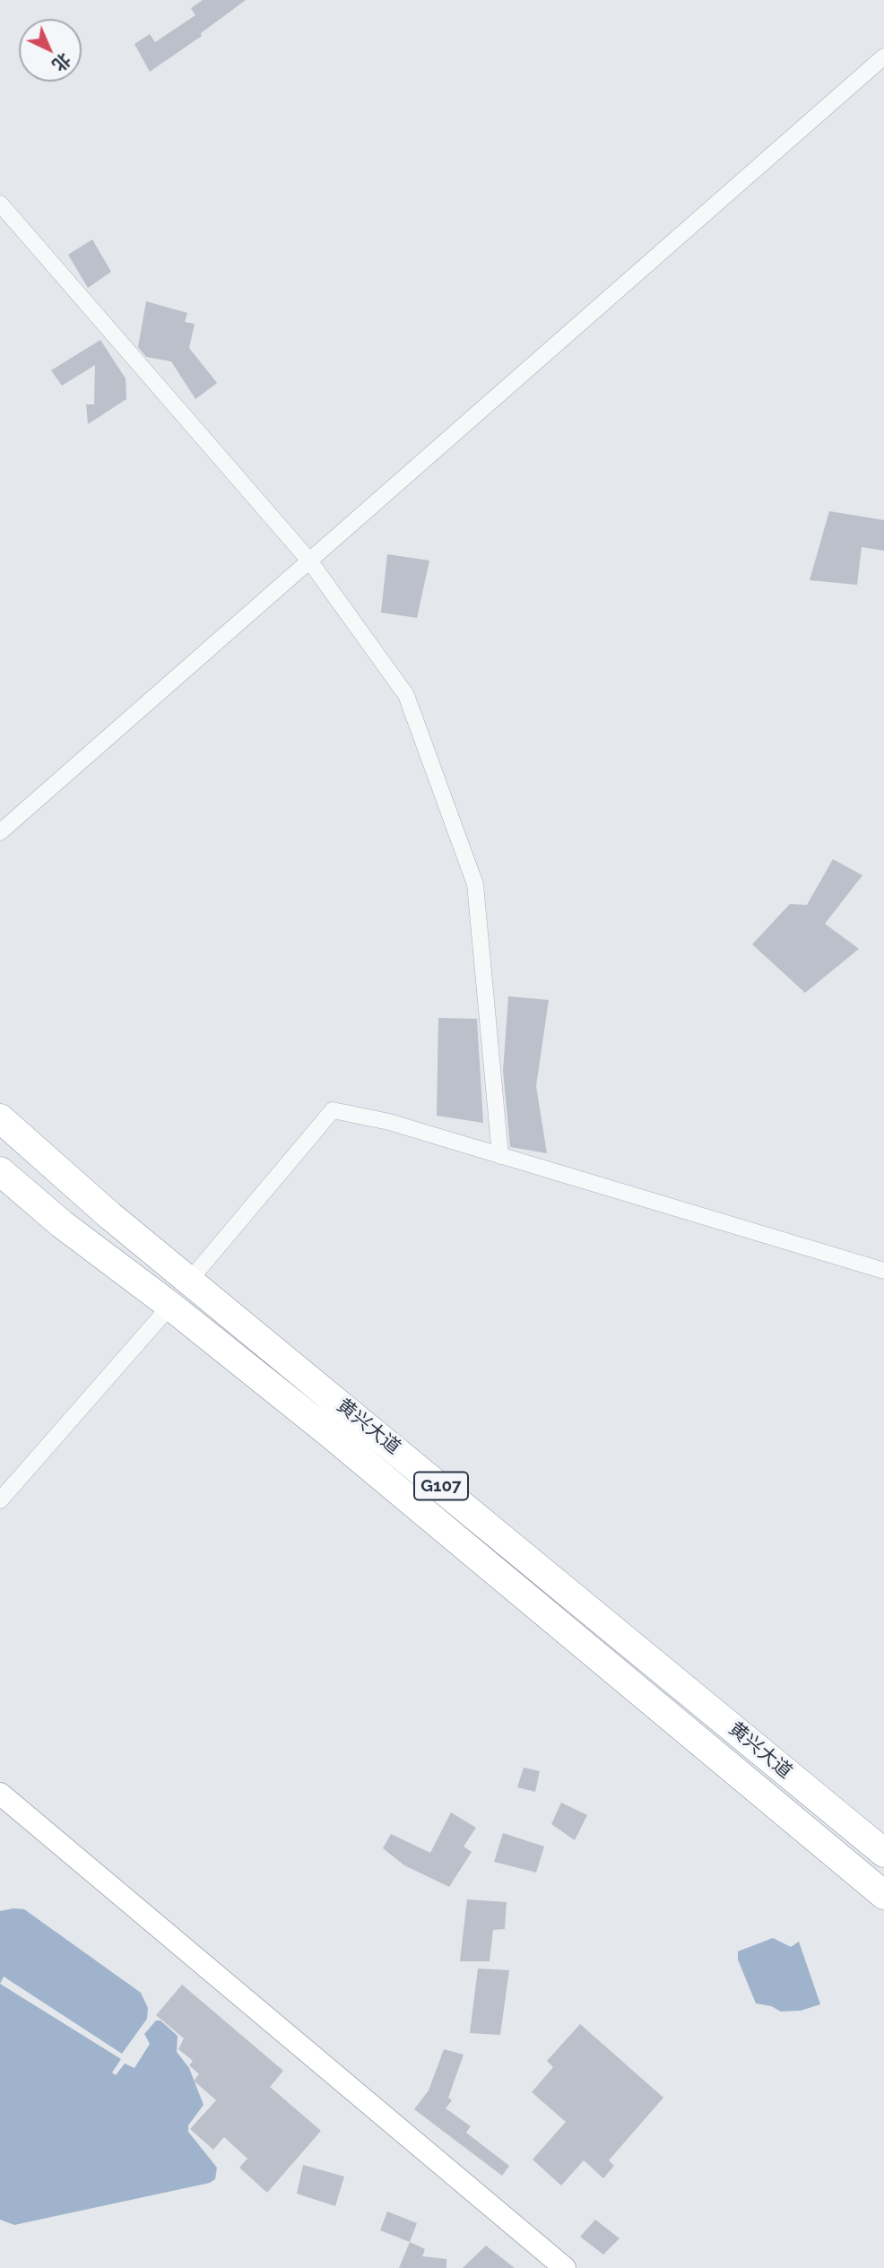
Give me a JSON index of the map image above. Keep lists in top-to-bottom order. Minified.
{"streets":{"highway":["黄兴大道","G107"]},"north":"bottom right"}
